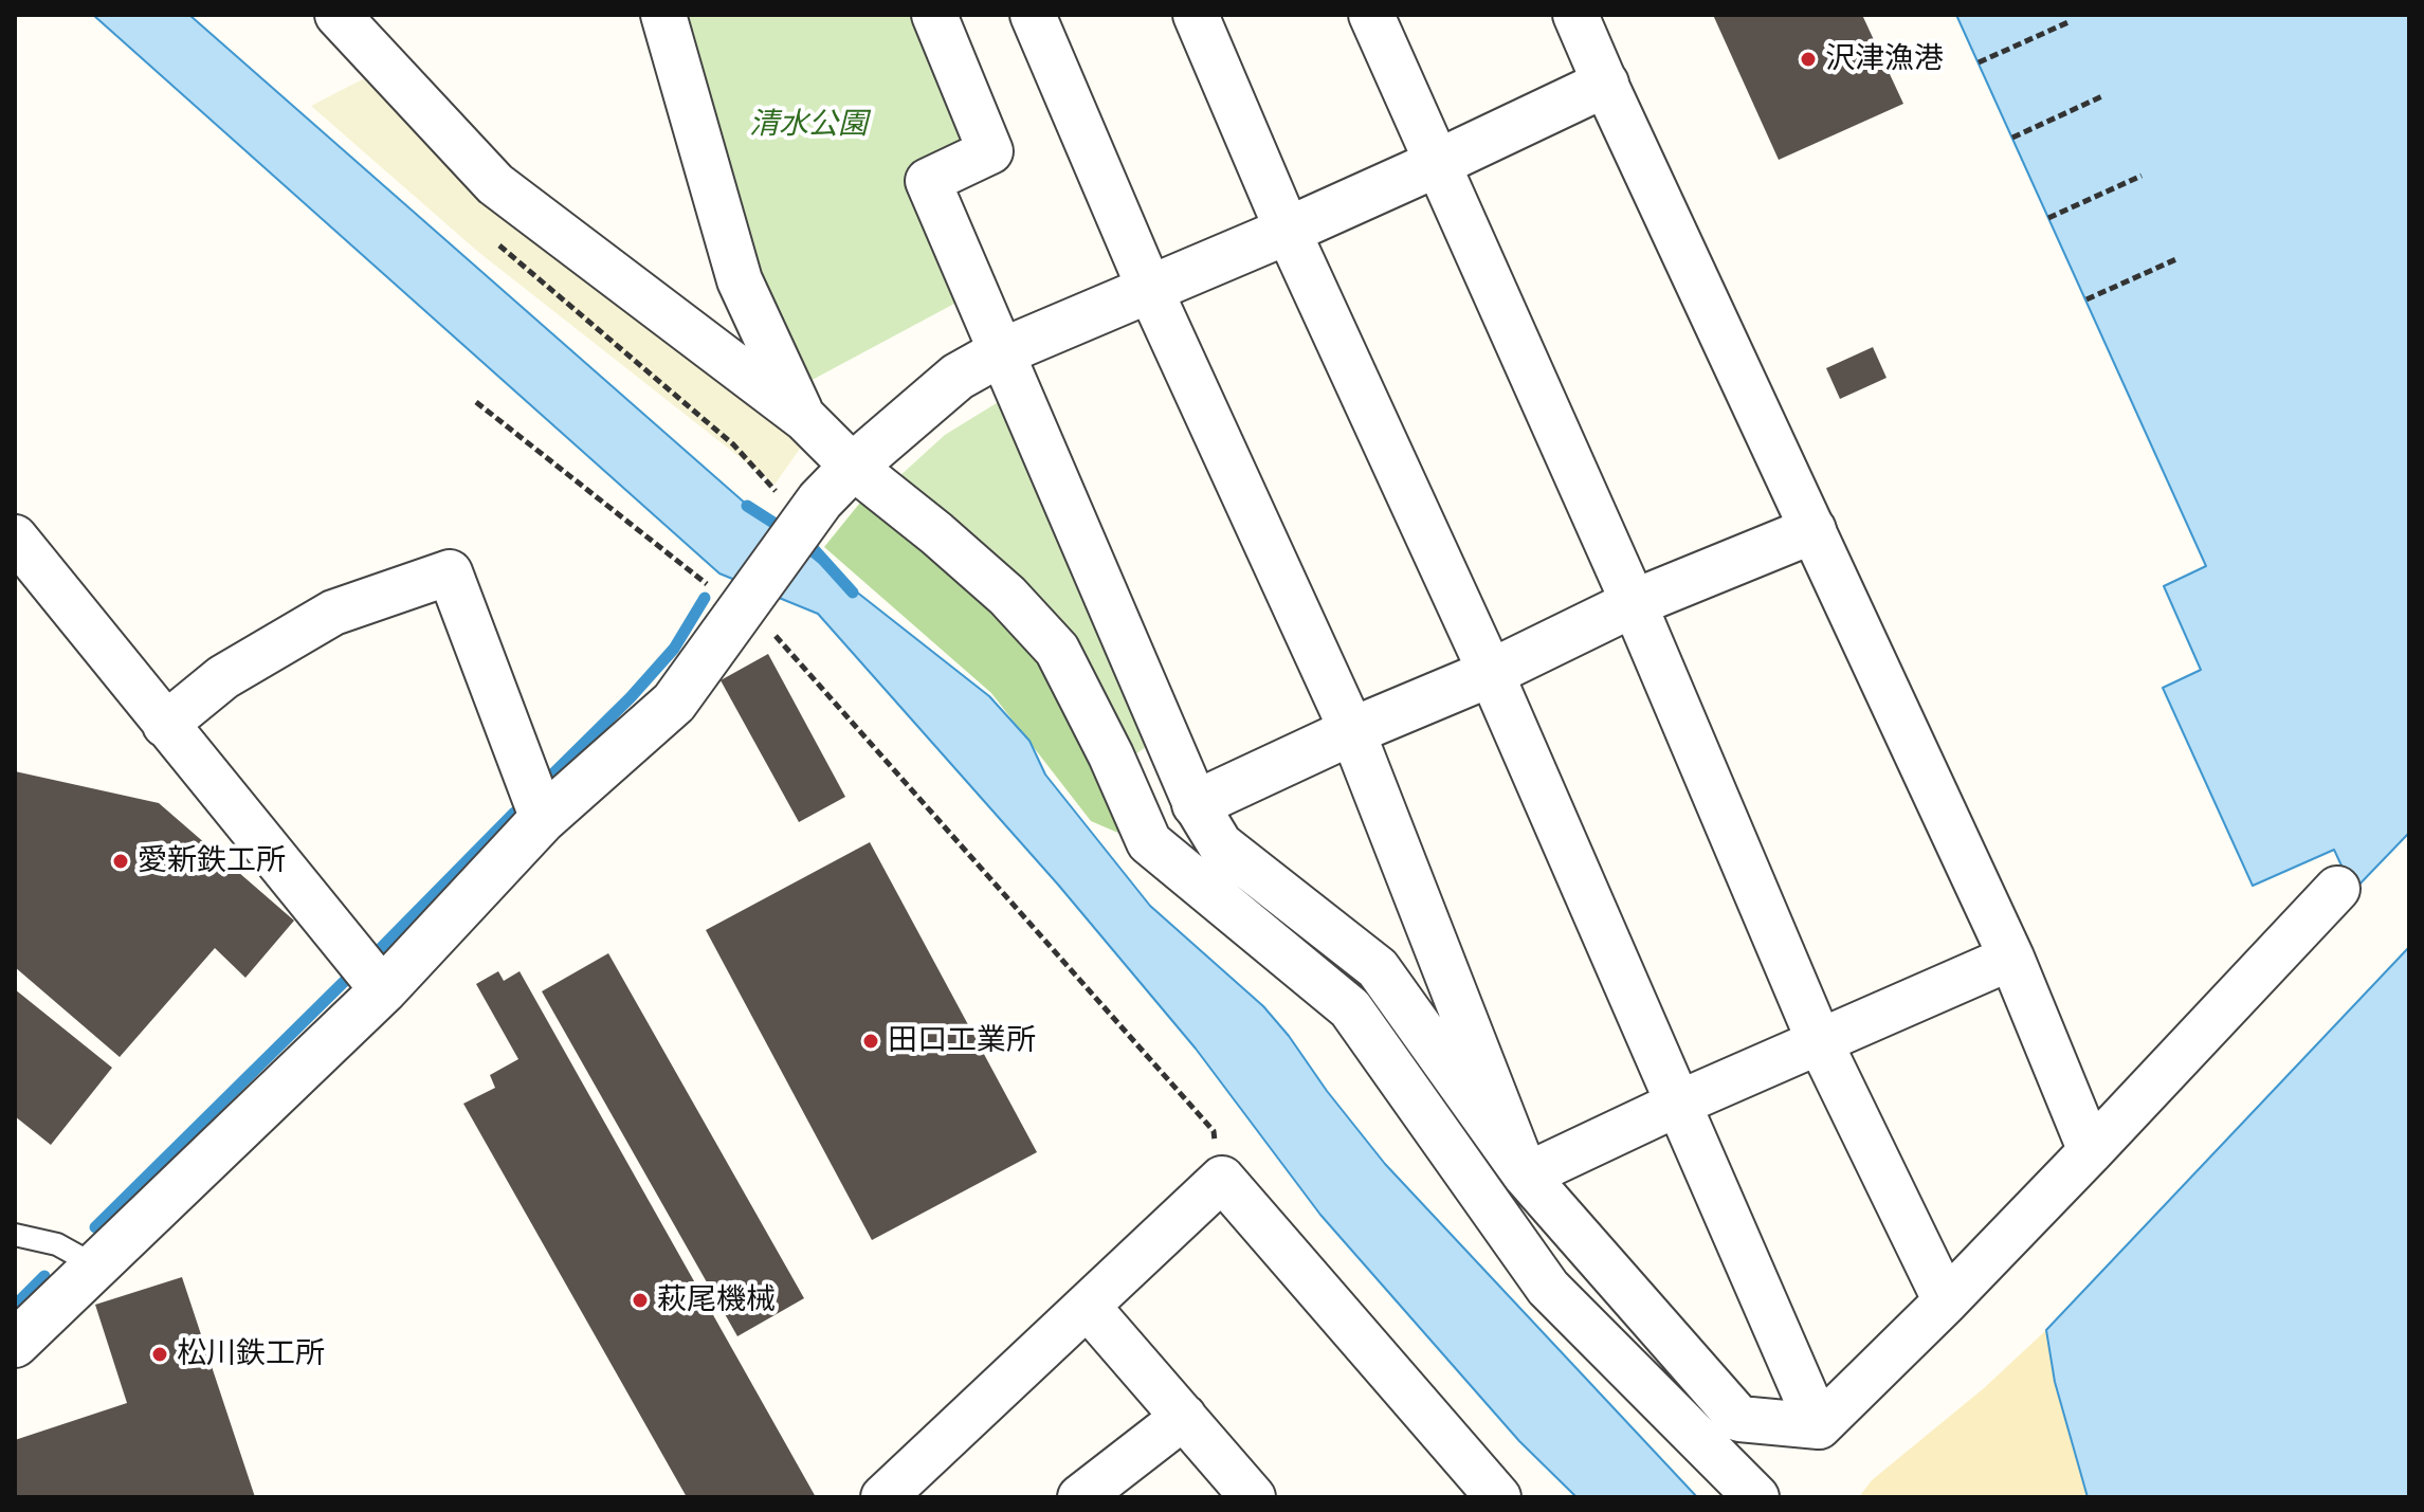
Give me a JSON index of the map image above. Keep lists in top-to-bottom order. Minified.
{"parks":["清水公園"],"places":["沢津漁港","愛新鉄工所","田口工業所","萩尾機械","松川鉄工所"]}
